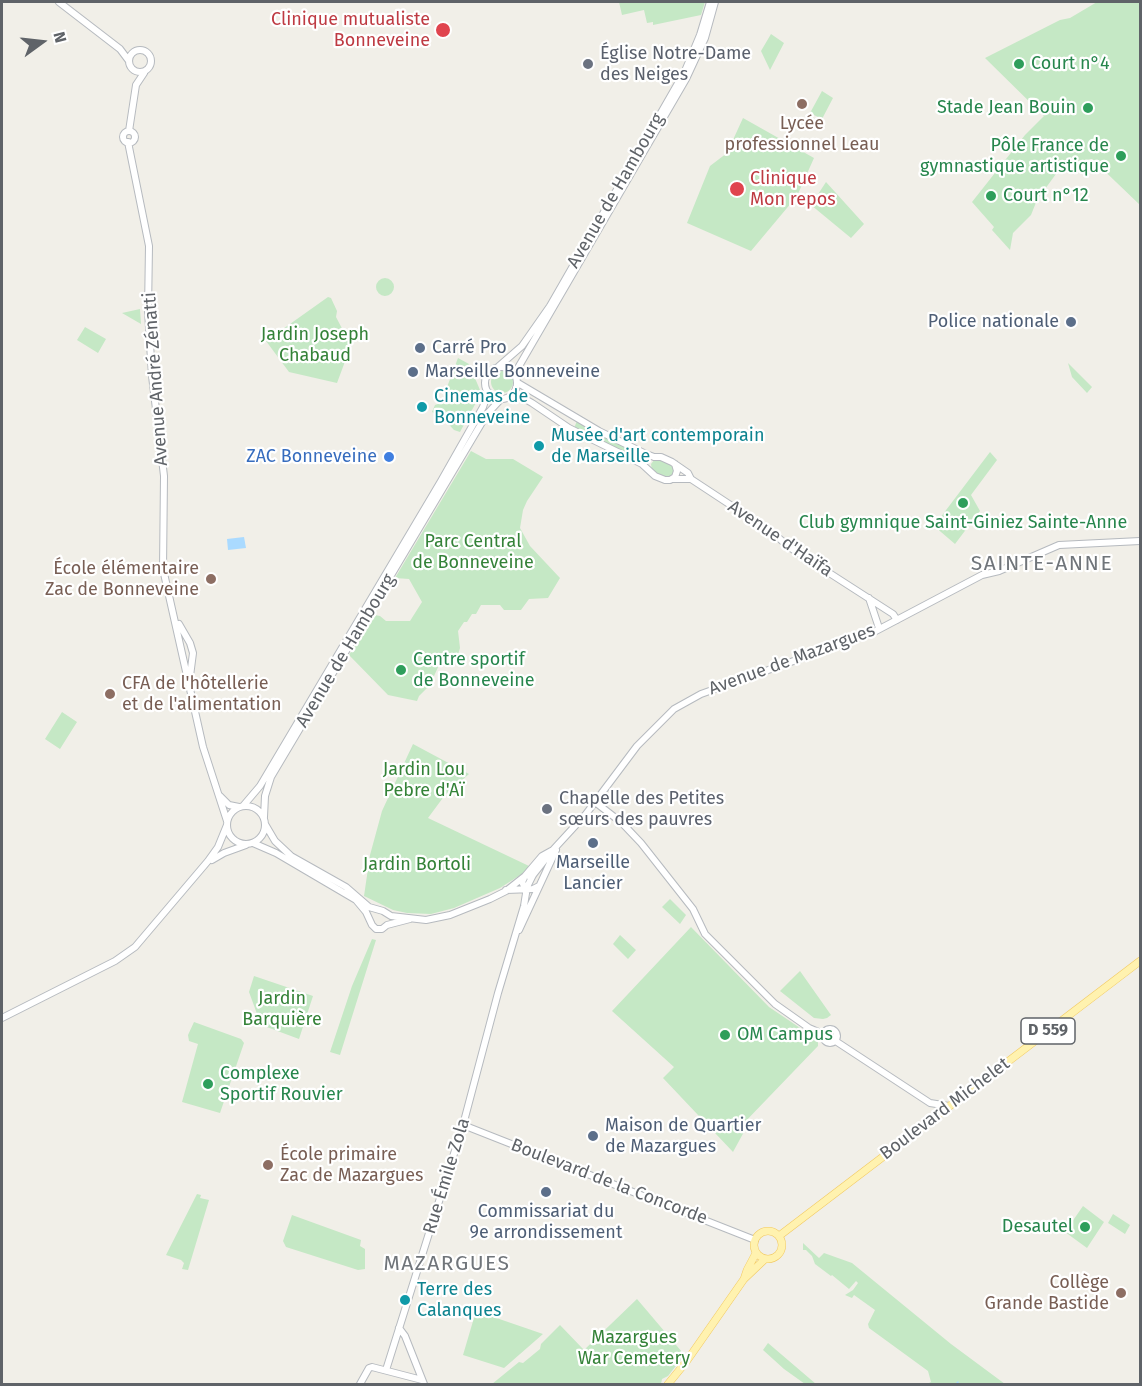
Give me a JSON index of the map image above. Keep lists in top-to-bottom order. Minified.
{"streets":{"main road":["D 559","Boulevard Michelet"],"street":["Avenue de Hambourg","Avenue André Zénatti","Avenue d'Haïfa","Avenue de Mazargues","Rue Émile Zola","Boulevard de la Concorde"]},"crossings":[["Avenue de Hambourg","Avenue André Zénatti"],["Avenue d'Haïfa","Avenue de Mazargues"],["Avenue de Mazargues","Rue Émile Zola"],["Boulevard Michelet","Boulevard de la Concorde"],["Rue Émile Zola","Boulevard de la Concorde"]],"districts":["SAINTE-ANNE","MAZARGUES"],"parks":["Jardin Joseph Chabaud","Parc Central de Bonneveine","Jardin Lou Pebre d'Aï","Jardin Bortoli","Jardin Barquière","Mazargues War Cemetery"],"places":["Clinique mutualiste Bonneveine","Église Notre-Dame des Neiges","Court n°4","Lycée professionnel Leau","Stade Jean Bouin","Pôle France de gymnastique artistique","Clinique Mon repos","Court n°12","Police nationale","Carré Pro","Marseille Bonneveine","Cinemas de Bonneveine","Musée d'art contemporain de Marseille","ZAC Bonneveine","Club gymnique Saint-Giniez Sainte-Anne","École élémentaire Zac de Bonneveine","Centre sportif de Bonneveine","CFA de l'hôtellerie et de l'alimentation","Chapelle des Petites sœurs des pauvres","Marseille Lancier","OM Campus","Complexe Sportif Rouvier","Maison de Quartier de Mazargues","École primaire Zac de Mazargues","Commissariat du 9e arrondissement","Desautel","Collège Grande Bastide","Terre des Calanques"],"north":"right"}
